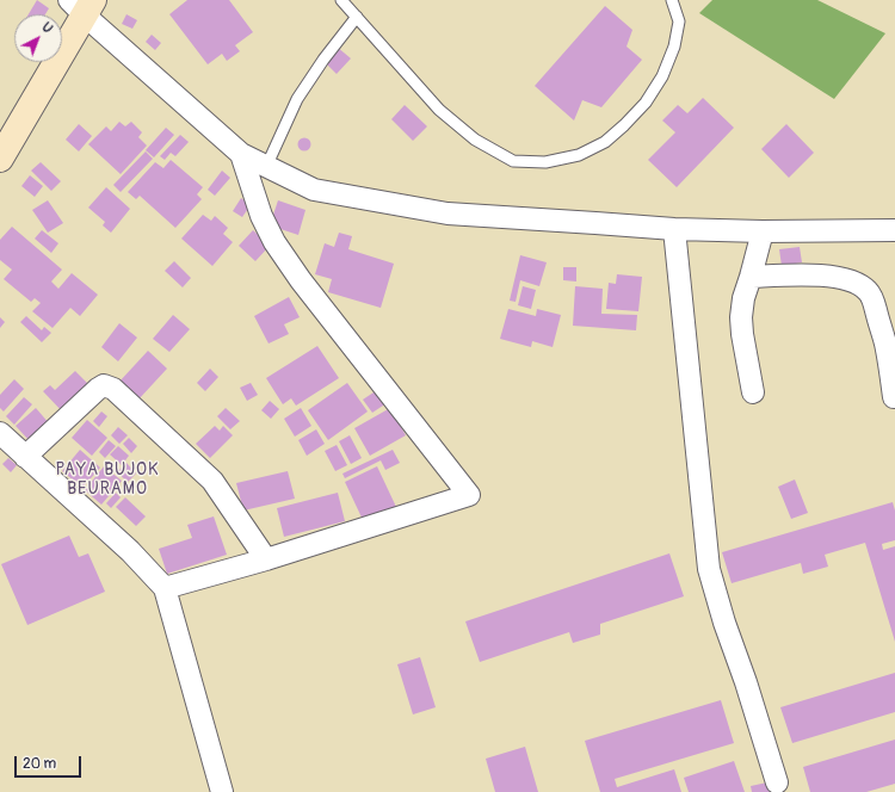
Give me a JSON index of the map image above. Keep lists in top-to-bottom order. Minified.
{"districts":["PAYA BUJOK BEURAMO"],"scale_bar":"20 m","north":"top right"}
